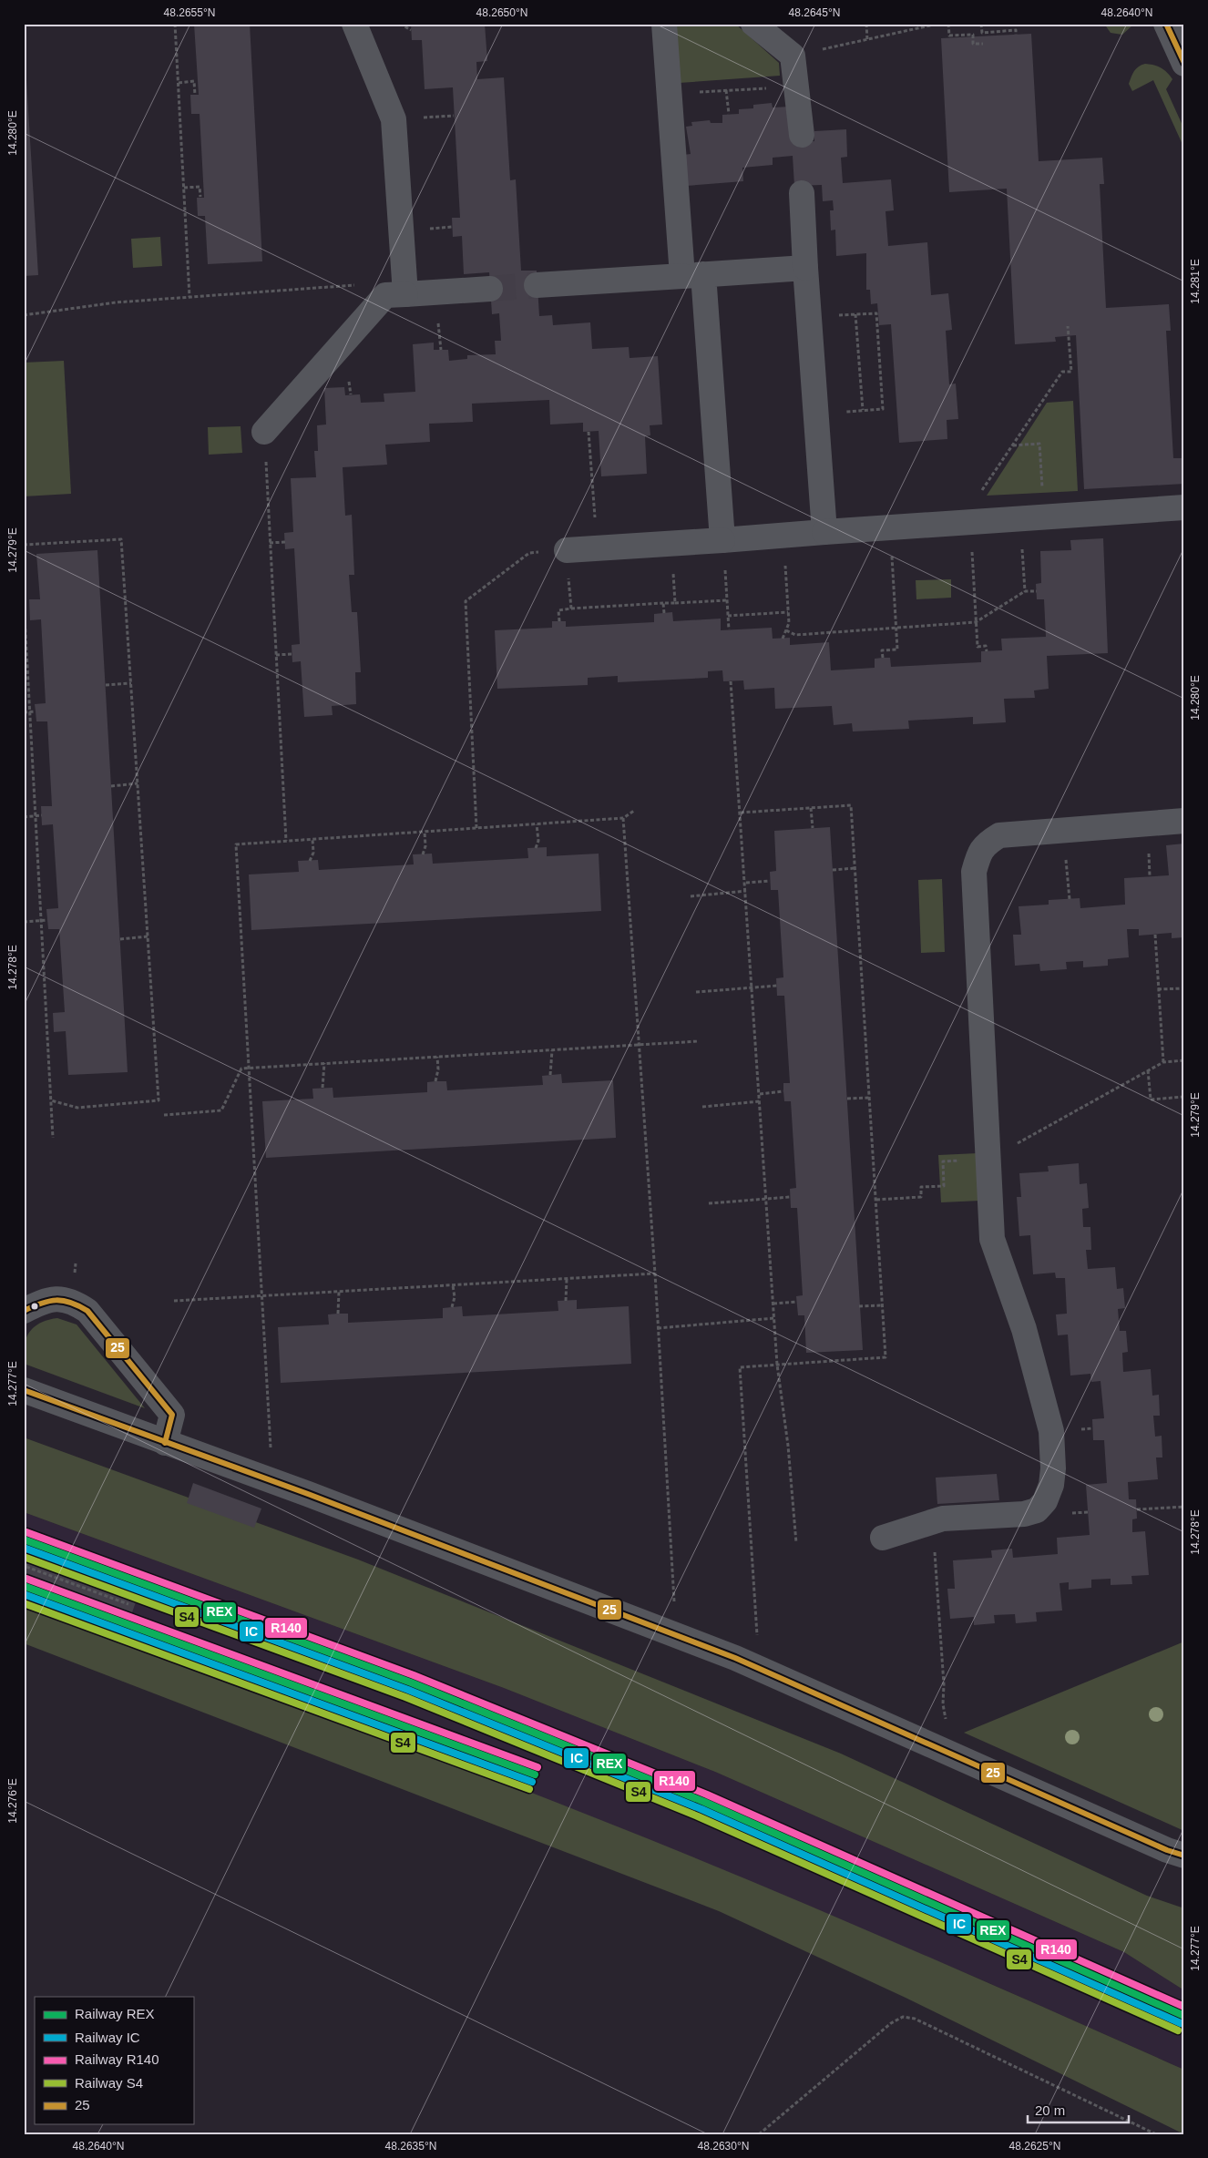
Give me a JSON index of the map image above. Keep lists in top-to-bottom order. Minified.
{"lines":["transit line 25","rail line R140","rail line REX","rail line IC","rail line S4"],"legend":["Railway REX","Railway IC","Railway R140","Railway S4","25"],"scale_bar":"20 m","coordinates":["48.2655°N","48.2650°N","48.2645°N","48.2640°N","14.280°E","14.281°E","14.279°E","14.278°E","14.277°E","14.276°E","48.2635°N","48.2630°N","48.2625°N"]}
